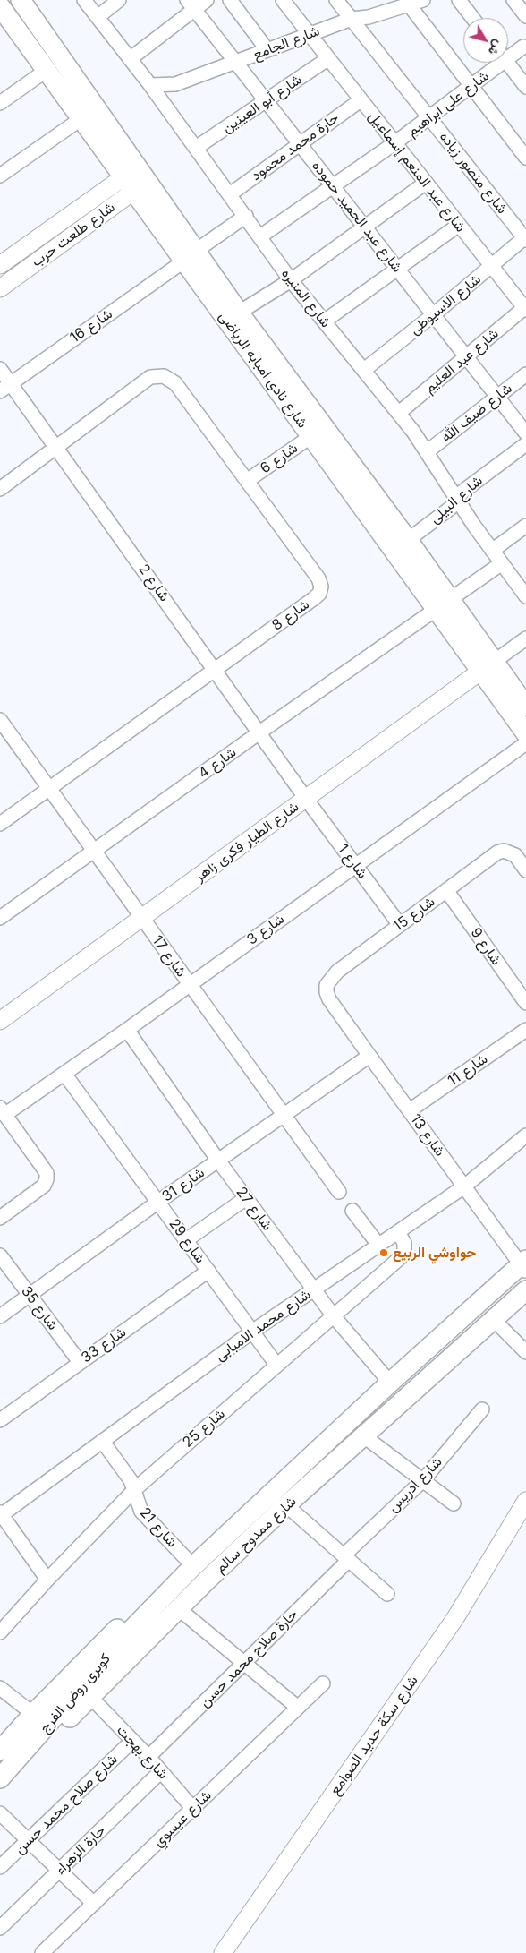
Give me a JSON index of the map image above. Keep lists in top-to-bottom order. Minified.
{"streets":{"main road":["شارع نادى امبابه الرياضى","شارع ممدوح سالم","كوبرى روض الفرج"],"street":["شارع الجامع","شارع أبو العينين","شارع على ابراهيم","حارة محمد محمود","شارع عبد المنعم إسماعيل","شارع منصور زياده","شارع عبد الحميد حموده","شارع طلعت حرب","شارع المنيره","شارع الاسيوطى","شارع 16","شارع عبد العليم","شارع ضيف الله","شارع 6","شارع البيلى","شارع 2","شارع 8","شارع 4","شارع الطيار فكرى زاهر","شارع 1","شارع 15","شارع 3","شارع 9","شارع 17","شارع 11","شارع 13","شارع 31","شارع 27","شارع 29","شارع 35","شارع محمد الامبابى","شارع 33","شارع 25","شارع ادريس","شارع 21","حارة صلاح محمد حسن","شارع سكة حديد الصوامع","شارع بهجت","شارع صلاح محمد حسن","شارع عيسوي","حارة الزهراء"]},"crossings":[["شارع الجامع","شارع عبد المنعم إسماعيل"],["شارع الجامع","شارع منصور زياده"],["شارع الجامع","شارع عبد الحميد حموده"],["شارع الجامع","شارع المنيره"],["شارع أبو العينين","شارع عبد المنعم إسماعيل"],["شارع أبو العينين","شارع عبد الحميد حموده"],["شارع أبو العينين","شارع المنيره"],["شارع على ابراهيم","شارع عبد المنعم إسماعيل"],["شارع على ابراهيم","شارع منصور زياده"],["شارع على ابراهيم","شارع عبد الحميد حموده"],["شارع على ابراهيم","شارع المنيره"],["حارة محمد محمود","شارع عبد المنعم إسماعيل"],["حارة محمد محمود","شارع عبد الحميد حموده"],["حارة محمد محمود","شارع المنيره"],["شارع عبد المنعم إسماعيل","شارع الاسيوطى"],["شارع عبد المنعم إسماعيل","شارع عبد العليم"],["شارع منصور زياده","شارع الاسيوطى"],["شارع عبد الحميد حموده","شارع الاسيوطى"],["شارع عبد الحميد حموده","شارع عبد العليم"],["شارع عبد الحميد حموده","شارع ضيف الله"],["شارع طلعت حرب","شارع نادى امبابه الرياضى"],["شارع المنيره","شارع الاسيوطى"],["شارع المنيره","شارع 16"],["شارع المنيره","شارع عبد العليم"],["شارع المنيره","شارع ضيف الله"],["شارع المنيره","شارع البيلى"],["شارع المنيره","شارع 4"],["شارع 16","شارع نادى امبابه الرياضى"],["شارع 16","شارع 2"],["شارع نادى امبابه الرياضى","شارع 6"],["شارع نادى امبابه الرياضى","شارع البيلى"],["شارع نادى امبابه الرياضى","شارع 4"],["شارع نادى امبابه الرياضى","شارع الطيار فكرى زاهر"],["شارع 6","شارع 8"],["شارع 2","شارع 8"],["شارع 2","شارع 4"],["شارع 2","شارع الطيار فكرى زاهر"],["شارع 2","شارع 1"],["شارع 8","شارع 17"],["شارع 4","شارع 17"],["شارع الطيار فكرى زاهر","شارع 1"],["شارع الطيار فكرى زاهر","شارع 17"],["شارع 1","شارع 15"],["شارع 1","شارع 3"],["شارع 15","شارع 9"],["شارع 15","شارع 13"],["شارع 3","شارع 17"],["شارع 3","شارع 27"],["شارع 3","شارع 29"],["شارع 17","شارع 31"],["شارع 11","شارع 13"],["شارع 13","شارع 31"],["شارع 13","شارع محمد الامبابى"],["شارع 13","شارع ممدوح سالم"],["شارع 31","شارع 27"],["شارع 31","شارع 29"],["شارع 31","شارع 35"],["شارع 27","شارع محمد الامبابى"],["شارع 27","شارع 25"],["شارع 27","شارع ممدوح سالم"],["شارع 29","شارع محمد الامبابى"],["شارع 29","شارع 33"],["شارع 29","شارع 25"],["شارع 35","شارع 33"],["شارع محمد الامبابى","شارع 25"],["شارع محمد الامبابى","شارع 21"],["شارع 25","شارع 21"],["شارع ادريس","حارة صلاح محمد حسن"],["شارع 21","شارع ممدوح سالم"],["شارع ممدوح سالم","كوبرى روض الفرج"],["شارع ممدوح سالم","شارع بهجت"],["حارة صلاح محمد حسن","شارع بهجت"],["شارع بهجت","شارع صلاح محمد حسن"],["شارع بهجت","شارع عيسوي"],["شارع بهجت","حارة الزهراء"]],"places":["حواوشي الربيع"],"north":"bottom right"}
